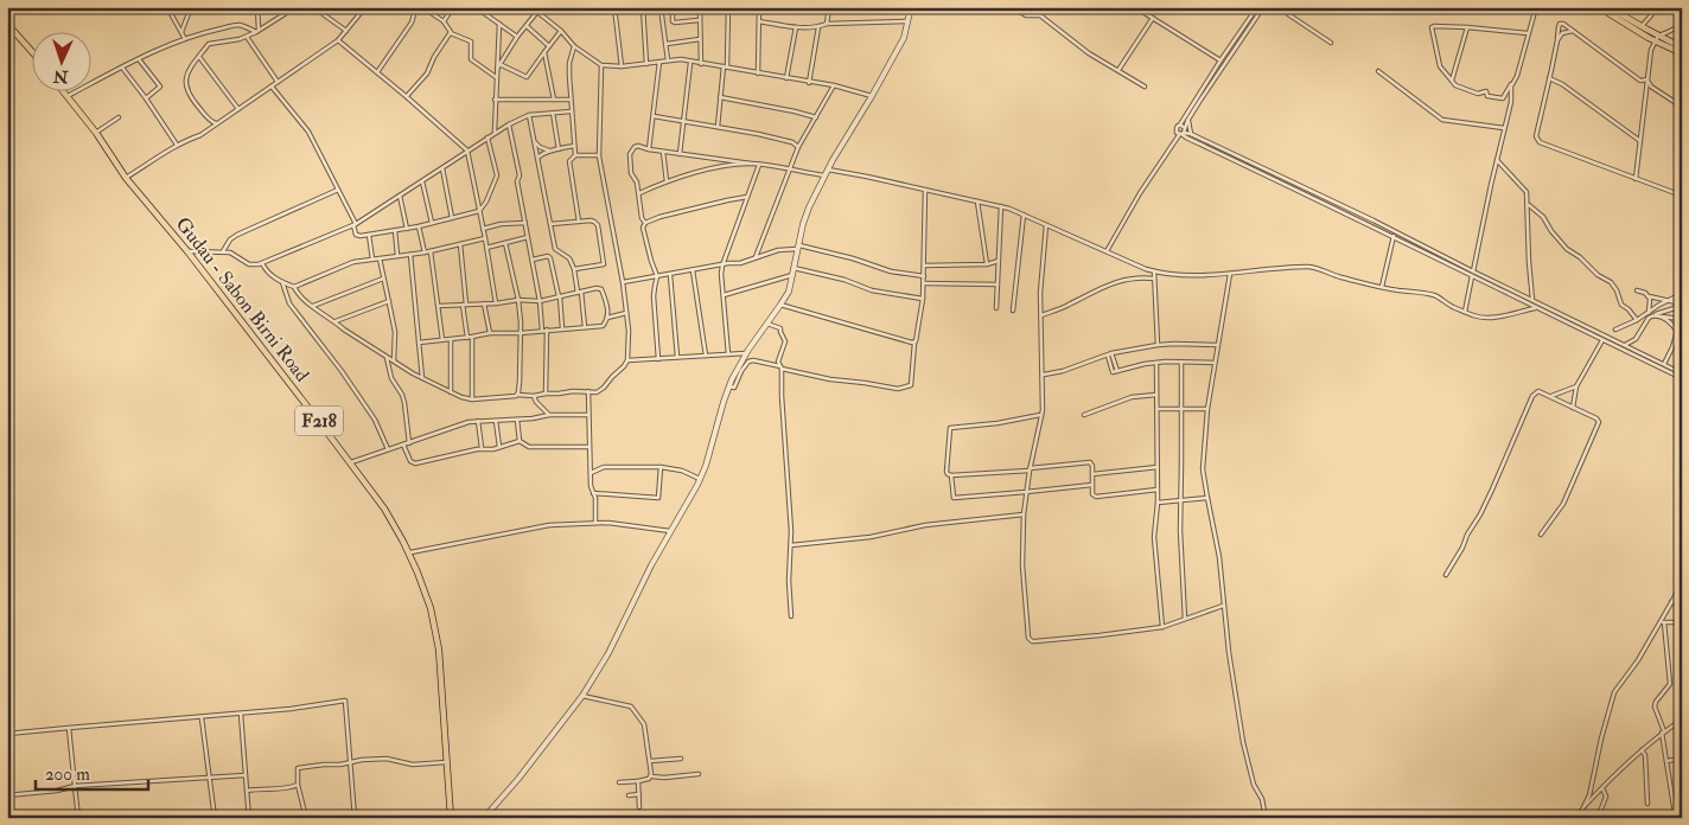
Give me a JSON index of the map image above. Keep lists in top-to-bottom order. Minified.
{"streets":{"main road":["Gudau - Sabon Birni Road","F218"]},"scale_bar":"200 m","north":"bottom"}
